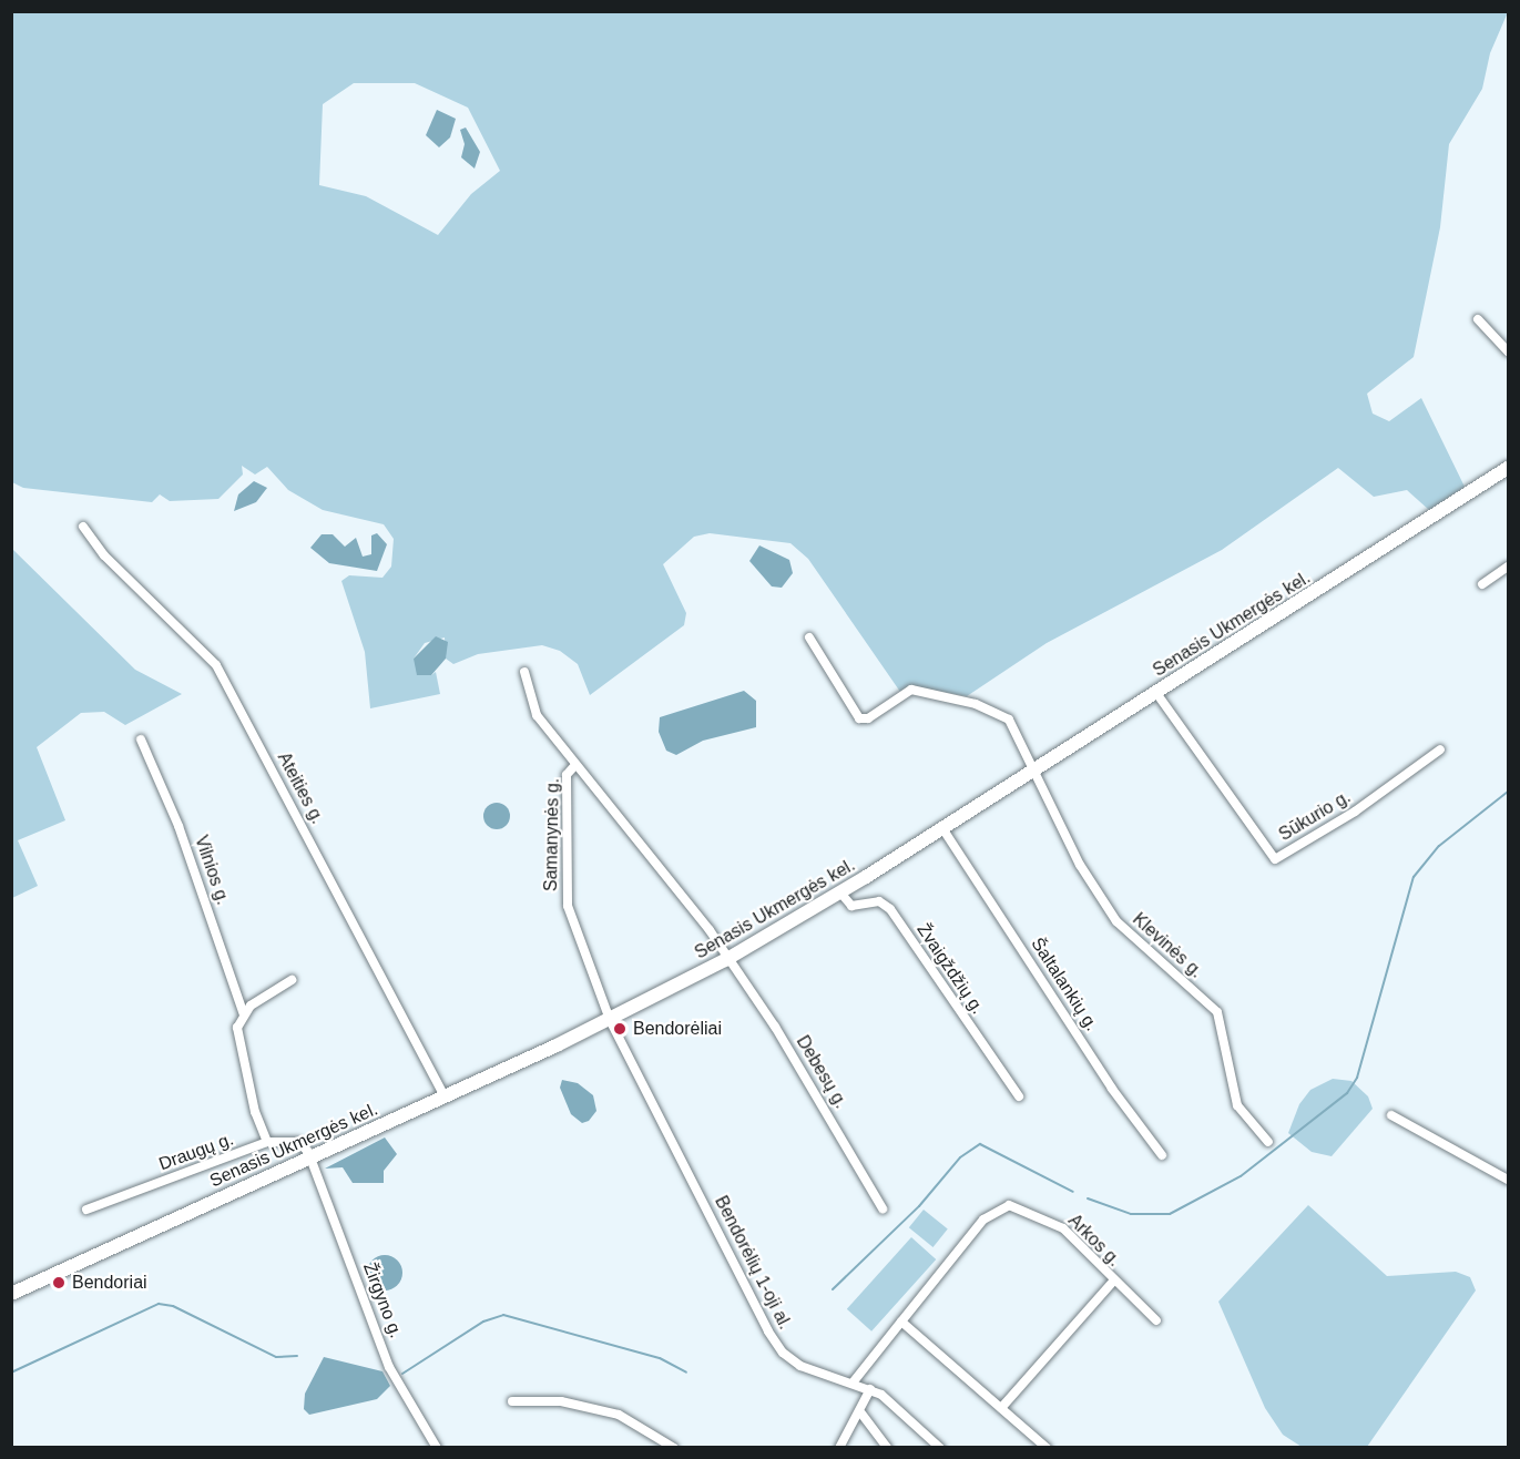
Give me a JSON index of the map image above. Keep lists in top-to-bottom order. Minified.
{"streets":{"main road":["Senasis Ukmergės kel."],"street":["Ateities g.","Sūkurio g.","Samanynės g.","Vilnios g.","Klevinės g.","Žvaigždžių g.","Šaltalankių g.","Debesų g.","Draugų g.","Arkos g.","Bendorėlių 1-oji al.","Žirgyno g."]},"crossings":[["Senasis Ukmergės kel.","Ateities g."],["Senasis Ukmergės kel.","Sūkurio g."],["Senasis Ukmergės kel.","Samanynės g."],["Senasis Ukmergės kel.","Klevinės g."],["Senasis Ukmergės kel.","Žvaigždžių g."],["Senasis Ukmergės kel.","Šaltalankių g."],["Senasis Ukmergės kel.","Debesų g."],["Senasis Ukmergės kel.","Draugų g."],["Senasis Ukmergės kel.","Bendorėlių 1-oji al."],["Senasis Ukmergės kel.","Žirgyno g."],["Samanynės g.","Debesų g."],["Samanynės g.","Bendorėlių 1-oji al."],["Vilnios g.","Draugų g."],["Draugų g.","Žirgyno g."],["Arkos g.","Bendorėlių 1-oji al."]],"places":["Bendorėliai","Bendoriai"]}
